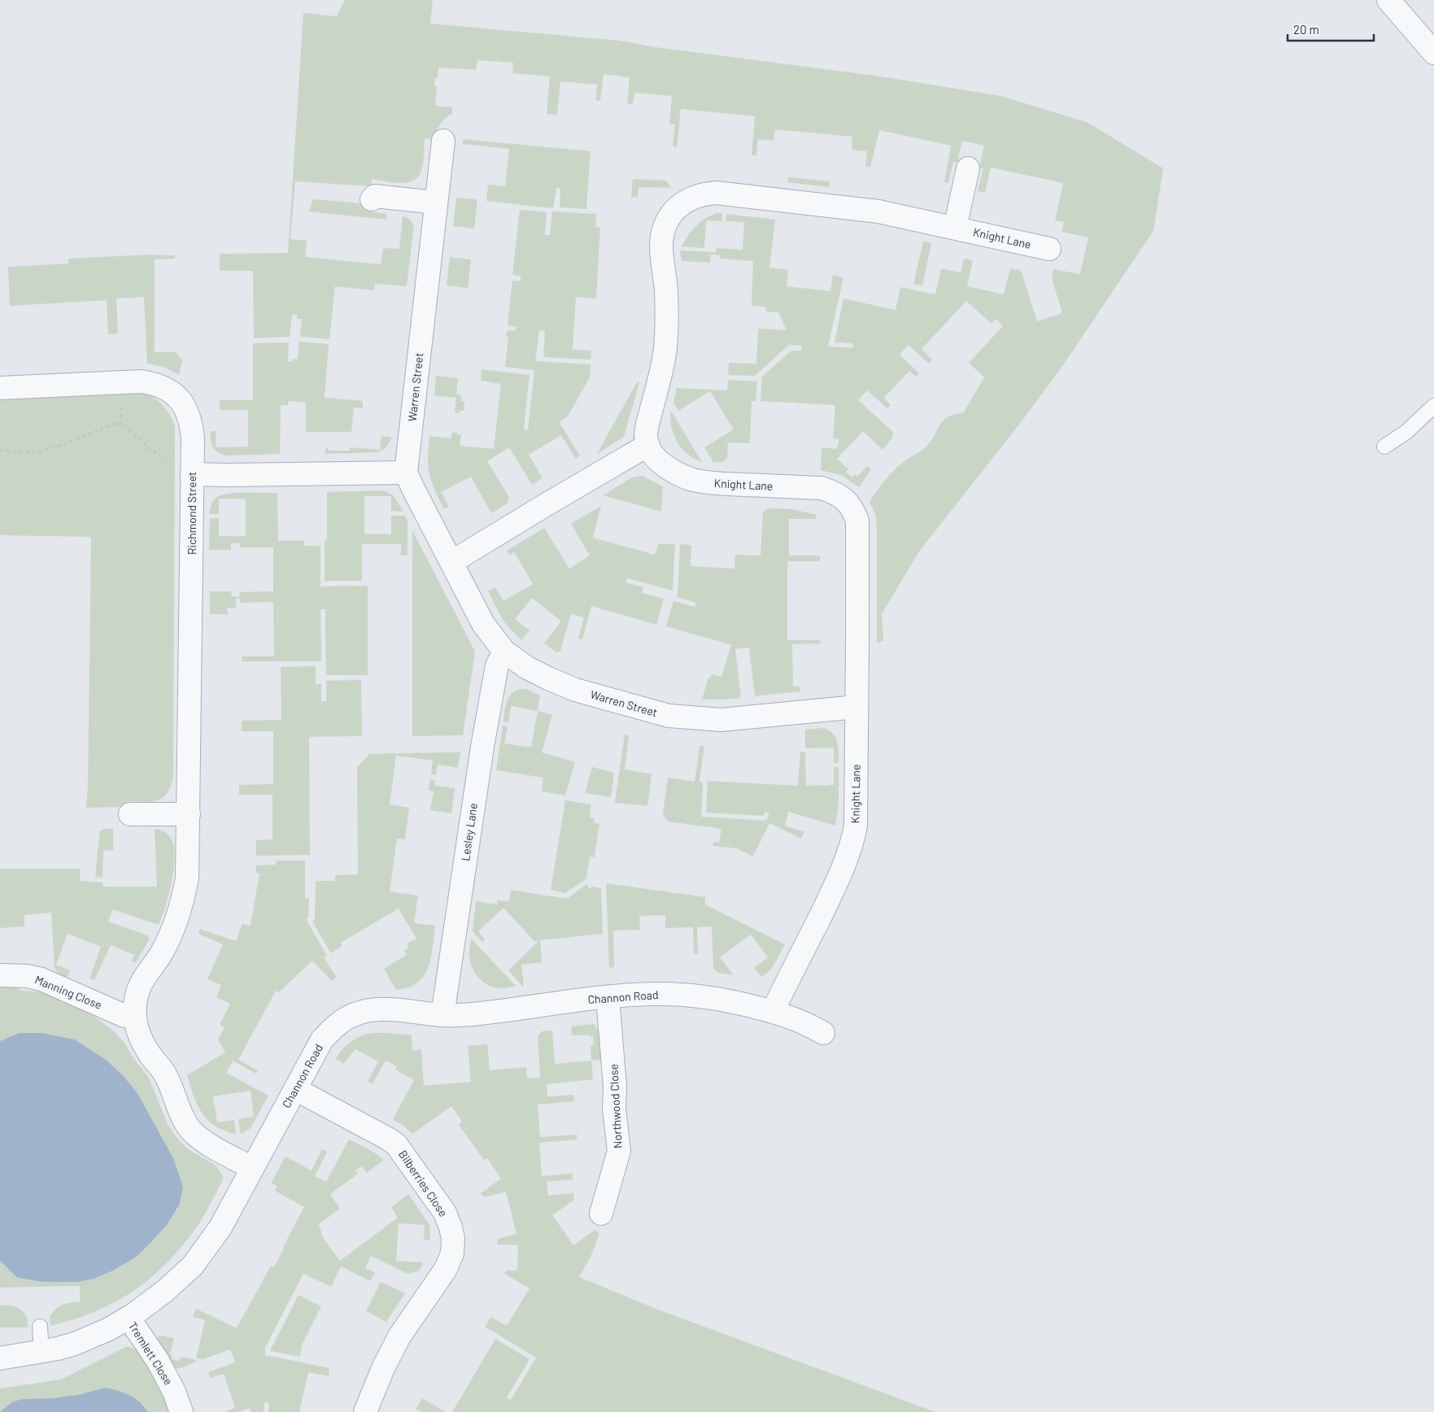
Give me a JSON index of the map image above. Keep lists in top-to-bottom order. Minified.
{"streets":{"street":["Knight Lane","Warren Street","Richmond Street","Lesley Lane","Manning Close","Channon Road","Northwood Close","Bilberries Close","Tremlett Close"]},"crossings":[["Knight Lane","Warren Street"],["Knight Lane","Channon Road"],["Warren Street","Lesley Lane"],["Richmond Street","Manning Close"],["Richmond Street","Channon Road"],["Lesley Lane","Channon Road"],["Channon Road","Northwood Close"],["Channon Road","Bilberries Close"],["Channon Road","Tremlett Close"]],"scale_bar":"20 m"}
